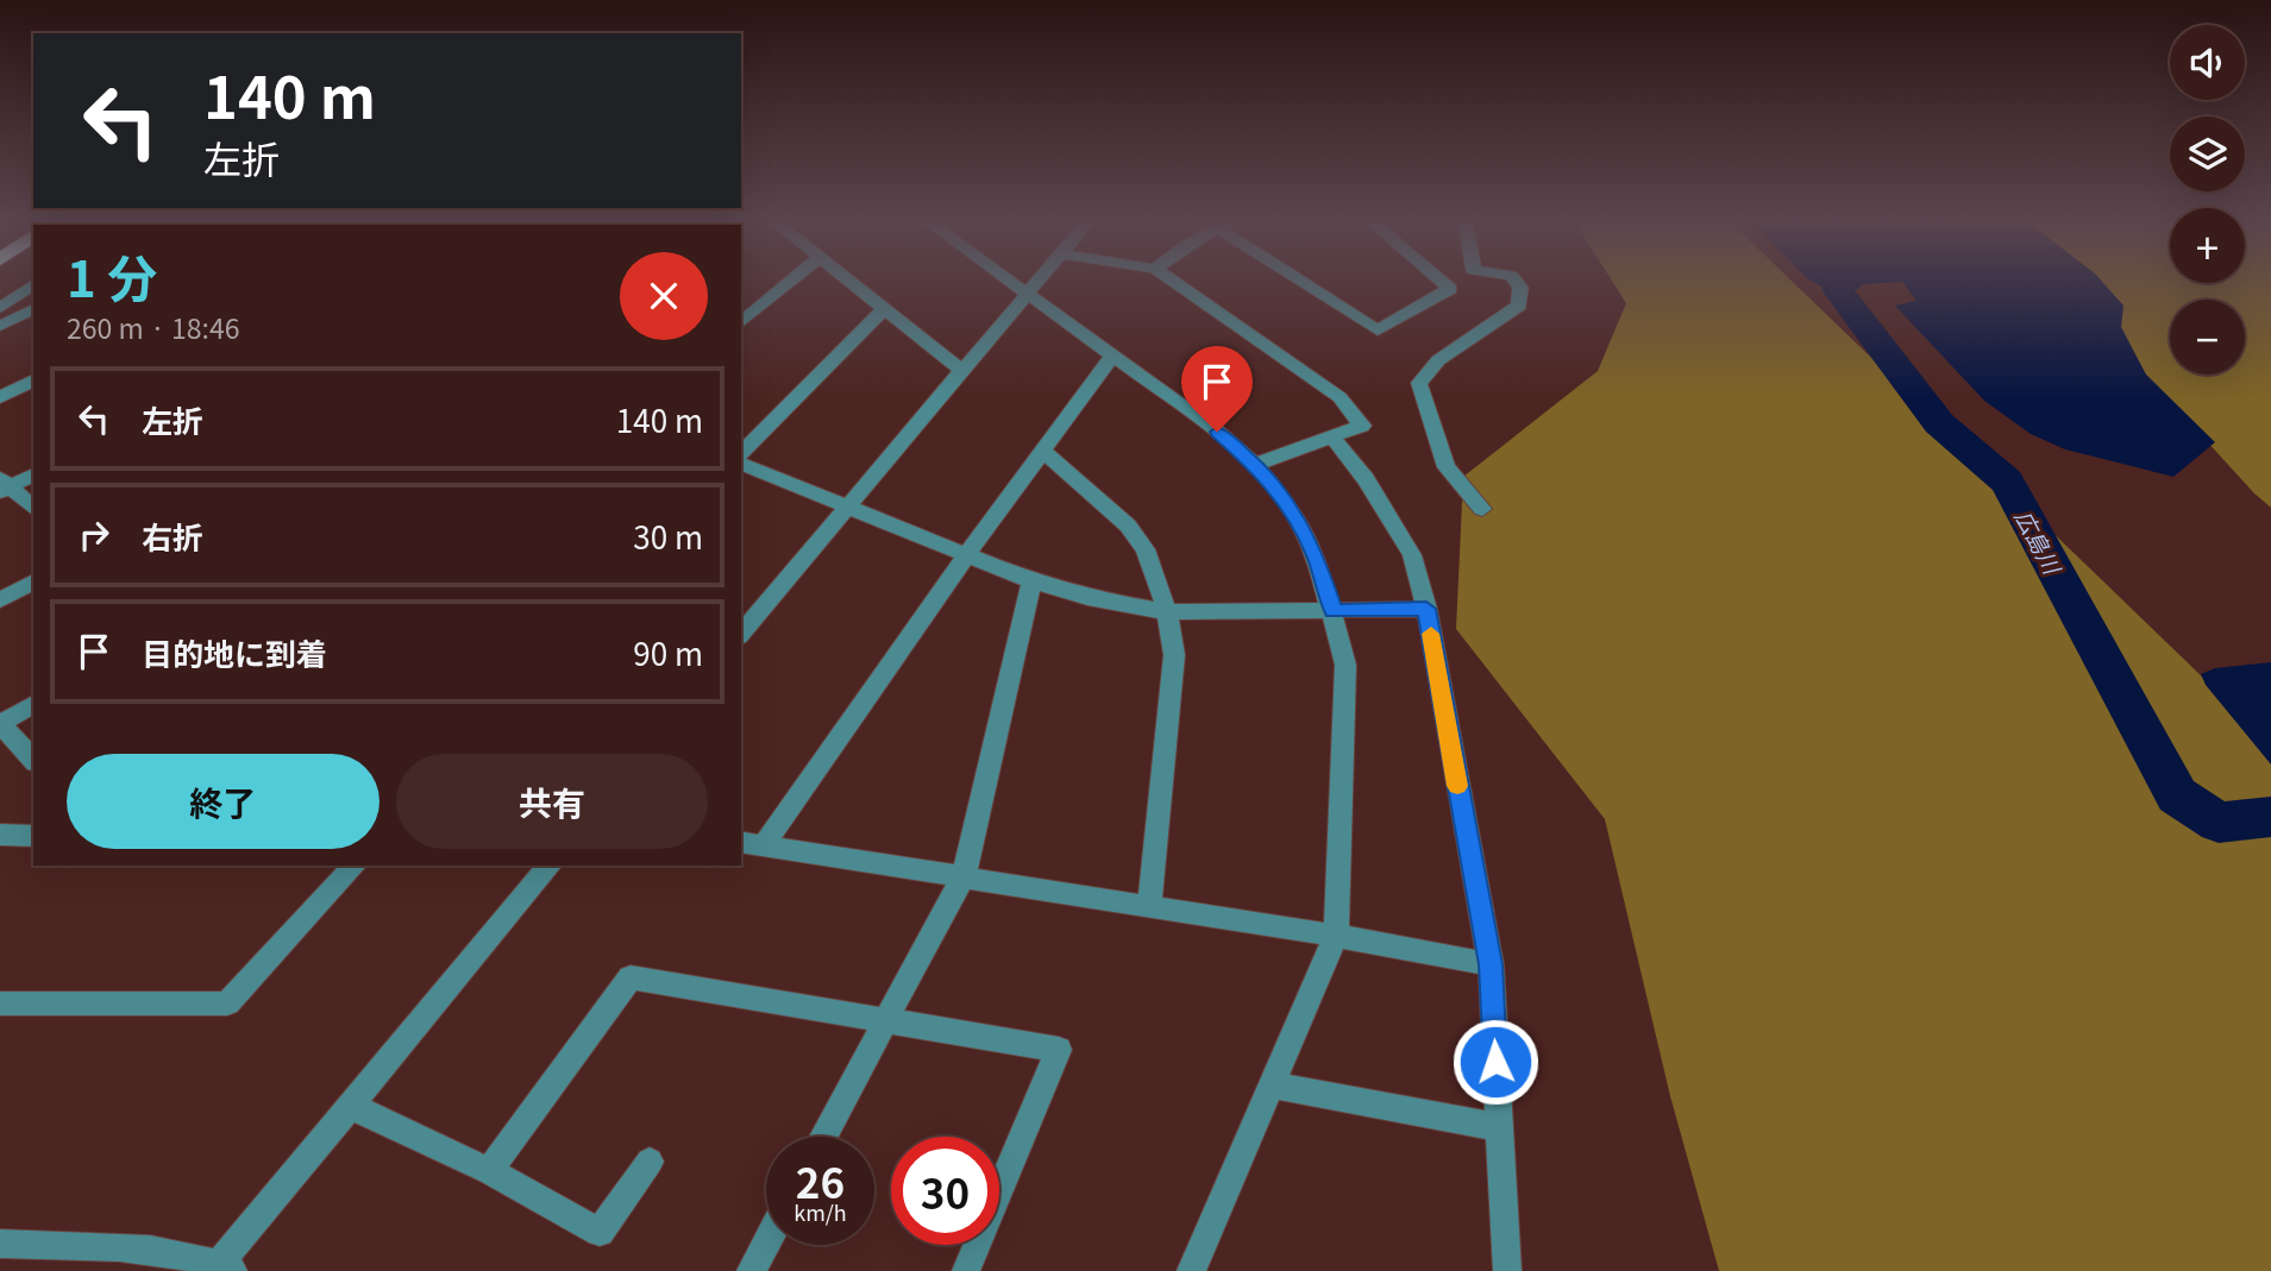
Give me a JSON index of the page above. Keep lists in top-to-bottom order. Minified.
{"water":["広島川"],"page":{"map_buttons":["+","−"],"turn":["140 m","左折"],"heading":["1 分","260 m · 18:46"],"list":[{"name":"左折","value":"140 m"},{"name":"右折","value":"30 m"},{"name":"目的地に到着","value":"90 m"}],"buttons":["終了","共有"],"speed":"26 km/h","limit":"30"}}
